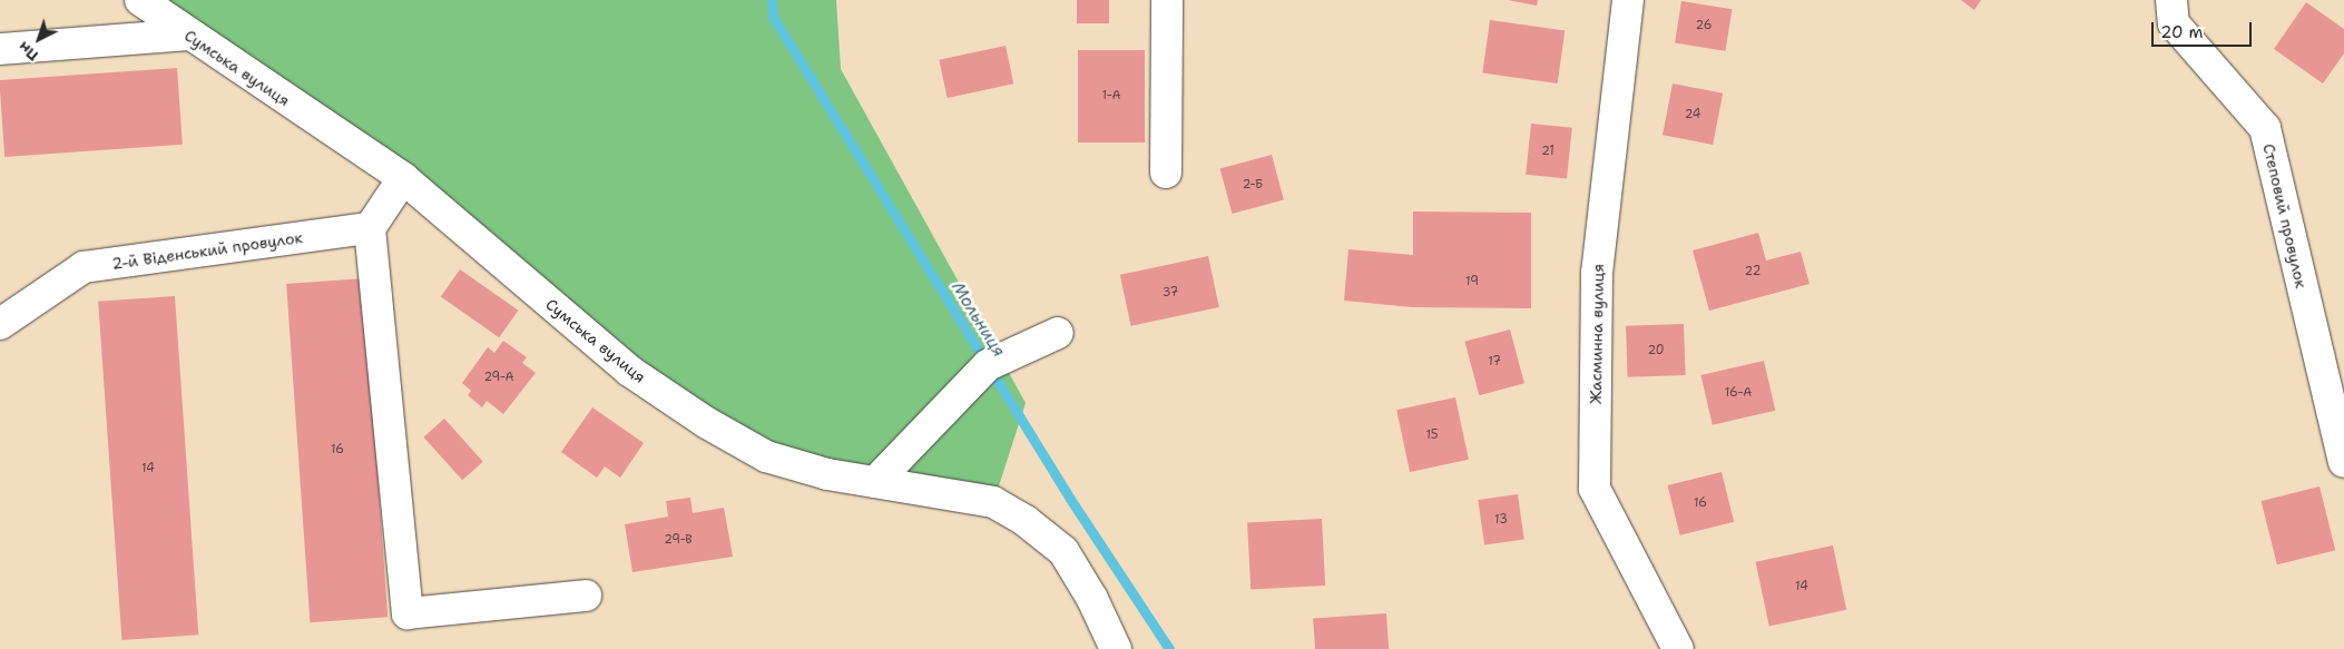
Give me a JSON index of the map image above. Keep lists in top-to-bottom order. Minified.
{"streets":{"street":["Сумська вулиця","Степовий провулок","2-й Віденський провулок","Жасминна вулиця"]},"water":["Мольниця"],"house_numbers":["26","1-А","24","21","2-Б","22","19","37","20","17","29-А","16-А","15","16","14","16","13","29-В","14"],"scale_bar":"20 m","north":"bottom left"}
